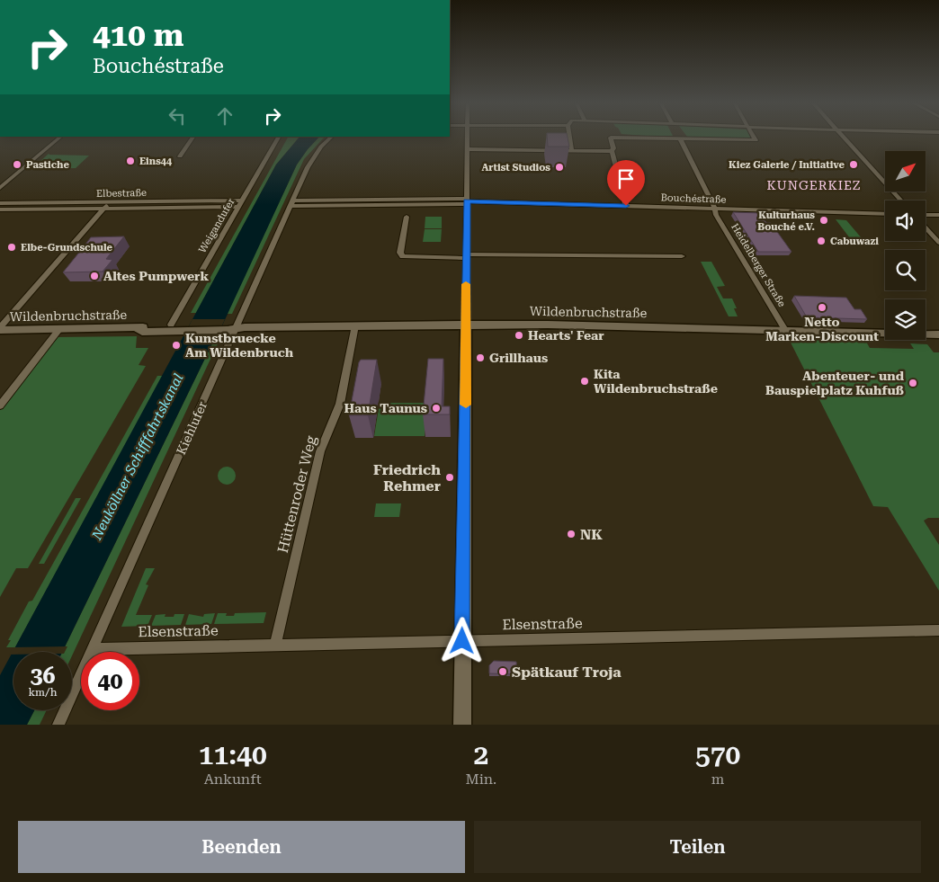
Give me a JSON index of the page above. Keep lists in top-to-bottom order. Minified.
{"streets":{"street":["Elbestraße","Bouchéstraße","Weigandufer","Heidelberger Straße","Wildenbruchstraße","Kiehlufer","Hüttenroder Weg","Elsenstraße"]},"crossings":[["Elbestraße","Weigandufer"],["Bouchéstraße","Heidelberger Straße"],["Bouchéstraße","Kiehlufer"],["Weigandufer","Wildenbruchstraße"],["Heidelberger Straße","Wildenbruchstraße"],["Wildenbruchstraße","Kiehlufer"],["Wildenbruchstraße","Hüttenroder Weg"],["Kiehlufer","Elsenstraße"],["Hüttenroder Weg","Elsenstraße"]],"districts":["KUNGERKIEZ"],"water":["Neuköllner Schifffahrtskanal"],"places":["Eins44","Pastiche","Kiez Galerie / Initiative","Artist Studios","Kulturhaus Bouché e.V.","Cabuwazi","Elbe-Grundschule","Altes Pumpwerk","Netto Marken-Discount","Hearts' Fear","Kunstbruecke Am Wildenbruch","Grillhaus","Kita Wildenbruchstraße","Abenteuer- und Bauspielplatz Kuhfuß","Haus Taunus","Friedrich Rehmer","NK","Spätkauf Troja"],"north":"top right","page":{"turn":["410 m","Bouchéstraße"],"speed":"36 km/h","limit":"40","eta":["11:40","Ankunft","2","Min.","570","m"],"buttons":["Beenden","Teilen"]}}
